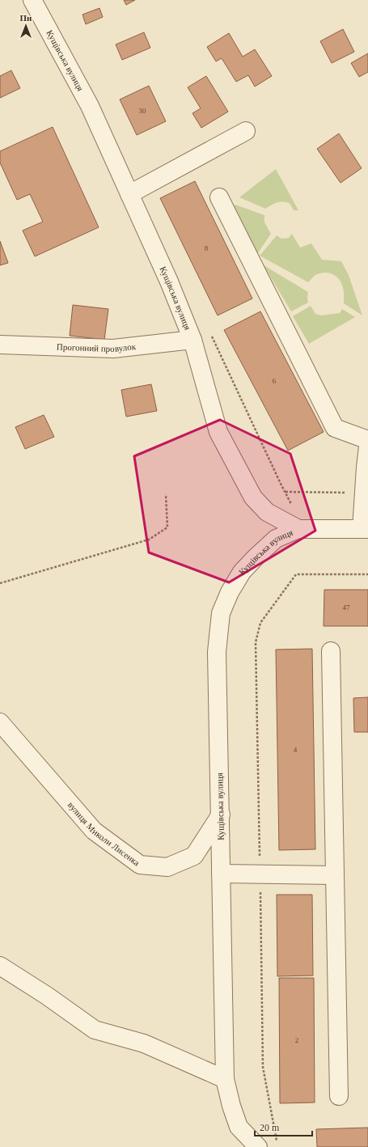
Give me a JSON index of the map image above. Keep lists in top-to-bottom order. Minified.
{"streets":{"street":["Кущівська вулиця","Прогонний провулок","вулиця Миколи Лисенка"]},"crossings":[["Кущівська вулиця","Прогонний провулок"],["Кущівська вулиця","вулиця Миколи Лисенка"]],"house_numbers":["30","8","6","47","4","2"],"scale_bar":"20 m","north":"top"}
